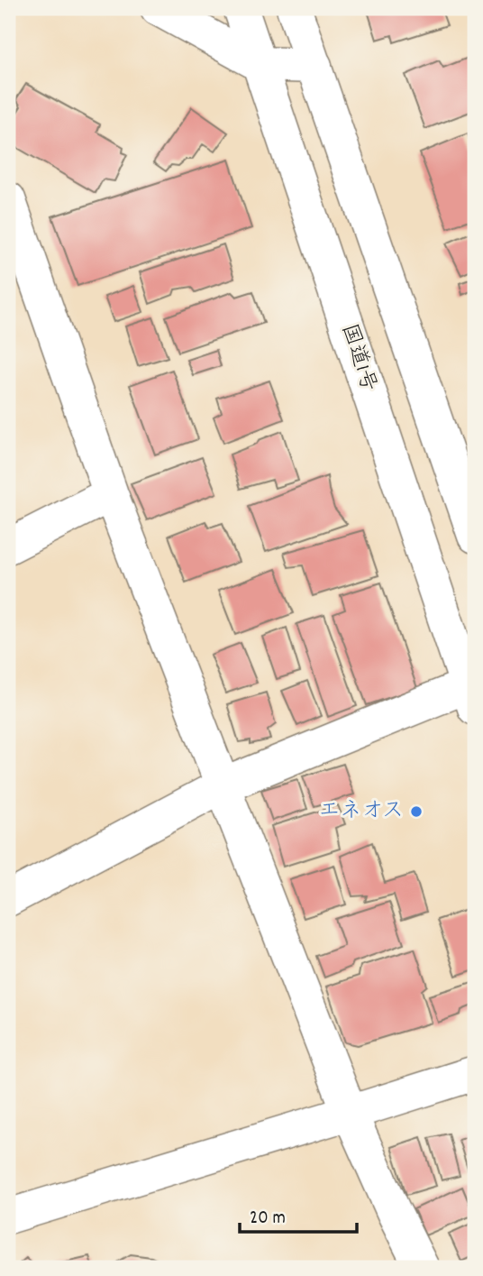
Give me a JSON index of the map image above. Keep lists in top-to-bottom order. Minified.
{"streets":{"main road":["国道1号"]},"places":["エネオス"],"scale_bar":"20 m"}
